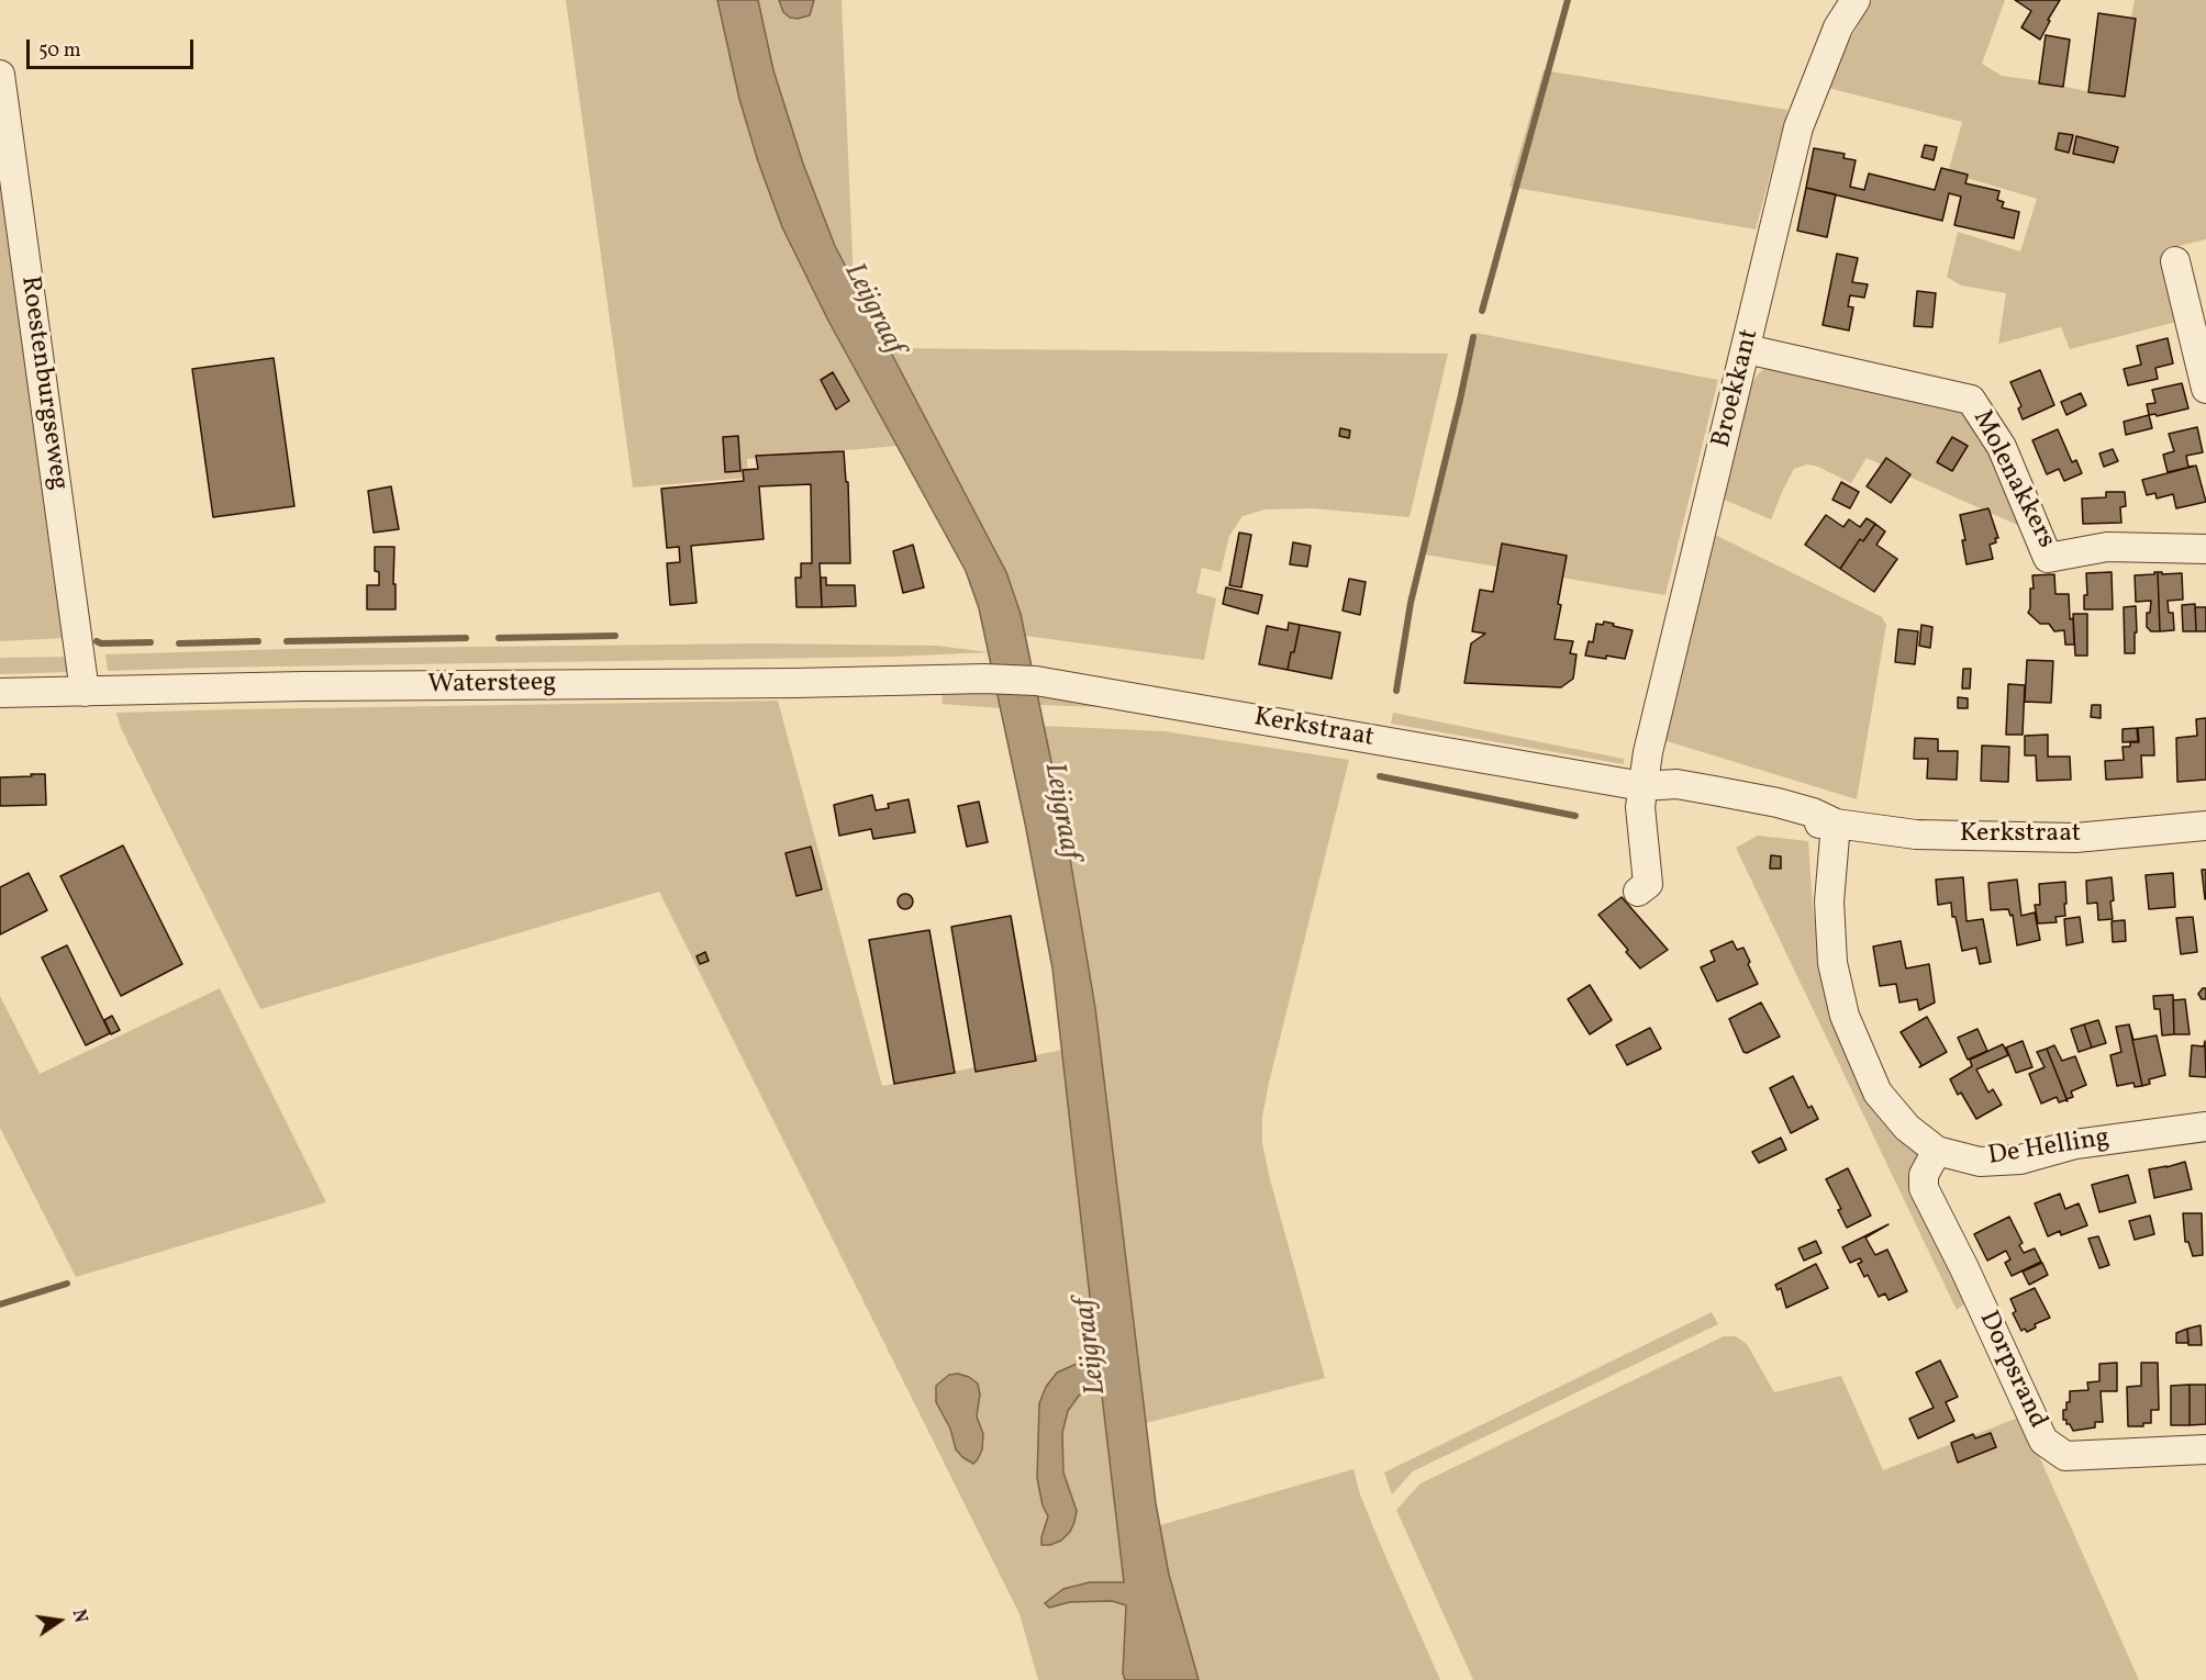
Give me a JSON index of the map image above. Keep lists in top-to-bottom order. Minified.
{"streets":{"street":["Roestenburgseweg","Broekkant","Molenakkers","Watersteeg","Kerkstraat","De Helling","Dorpsrand"]},"crossings":[["Roestenburgseweg","Watersteeg"],["Broekkant","Molenakkers"],["Broekkant","Kerkstraat"],["Watersteeg","Kerkstraat"],["Kerkstraat","De Helling"],["De Helling","Dorpsrand"]],"water":["Leijgraaf"],"scale_bar":"50 m","north":"right"}
